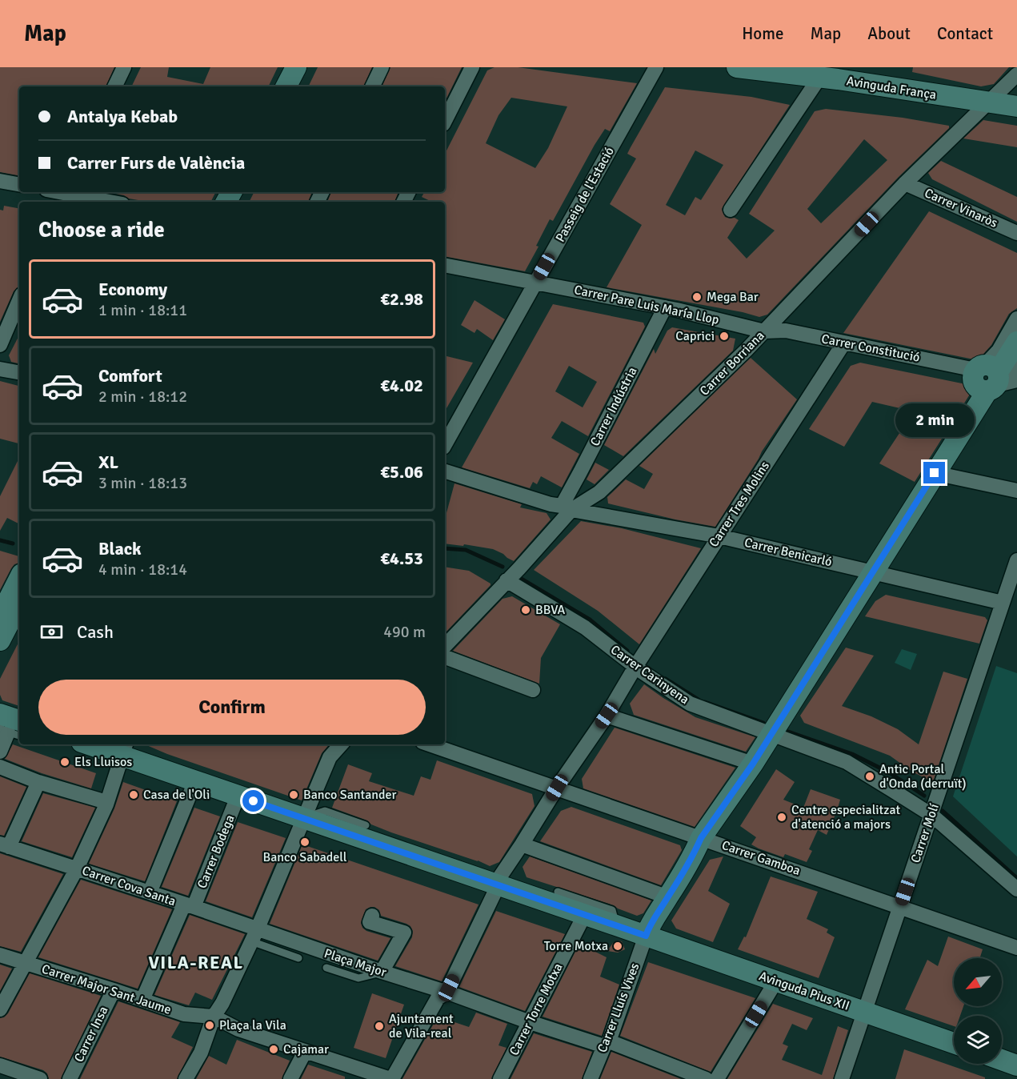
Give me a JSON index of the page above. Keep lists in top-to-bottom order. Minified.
{"streets":{"main road":["Avinguda França","Avinguda Pius XII"],"street":["Passeig de l'Estació","Carrer Vinaròs","Carrer Pare Luis María Llop","Carrer Constitució","Carrer Borriana","Carrer Indústria","Carrer Tres Molins","Carrer Benicarló","Carrer Carinyena","Carrer Molí","Carrer Bodega","Carrer Gamboa","Carrer Cova Santa","Plaça Major","Carrer Major Sant Jaume","Carrer Lluís Vives","Carrer Torre Motxa","Carrer Insa"]},"crossings":[["Avinguda França","Carrer Borriana"],["Passeig de l'Estació","Carrer Pare Luis María Llop"],["Carrer Vinaròs","Carrer Borriana"],["Carrer Pare Luis María Llop","Carrer Constitució"],["Carrer Pare Luis María Llop","Carrer Borriana"],["Carrer Pare Luis María Llop","Carrer Indústria"],["Carrer Constitució","Carrer Borriana"],["Carrer Constitució","Carrer Tres Molins"],["Carrer Borriana","Carrer Indústria"],["Carrer Borriana","Carrer Benicarló"],["Carrer Borriana","Carrer Carinyena"],["Carrer Indústria","Carrer Benicarló"],["Carrer Tres Molins","Carrer Benicarló"],["Carrer Tres Molins","Carrer Carinyena"],["Carrer Tres Molins","Carrer Gamboa"],["Carrer Tres Molins","Plaça Major"],["Carrer Tres Molins","Avinguda Pius XII"],["Carrer Benicarló","Carrer Molí"],["Carrer Carinyena","Carrer Molí"],["Carrer Molí","Carrer Gamboa"],["Carrer Molí","Avinguda Pius XII"],["Carrer Bodega","Carrer Cova Santa"],["Carrer Bodega","Carrer Major Sant Jaume"],["Carrer Bodega","Avinguda Pius XII"],["Carrer Cova Santa","Plaça Major"],["Plaça Major","Carrer Lluís Vives"],["Plaça Major","Carrer Torre Motxa"],["Carrer Major Sant Jaume","Carrer Insa"],["Avinguda Pius XII","Carrer Lluís Vives"],["Avinguda Pius XII","Carrer Torre Motxa"]],"districts":["VILA-REAL"],"places":["Mega Bar","Caprici","BBVA","Els Lluisos","Antic Portal d'Onda (derruït)","Casa de l'Oli","Banco Santander","Centre especialitzat d'atenció a majors","Banco Sabadell","Torre Motxa","Plaça la Vila","Ajuntament de Vila-real","Cajamar"],"north":"bottom left","page":{"header":"Map","nav":["Home","Map","About","Contact"],"banner":["Antalya Kebab","Carrer Furs de València"],"heading":"Choose a ride","list":[{"name":"Economy","note":"1 min · 18:11","value":"€2.98"},{"name":"Comfort","note":"2 min · 18:12","value":"€4.02"},{"name":"XL","note":"3 min · 18:13","value":"€5.06"},{"name":"Black","note":"4 min · 18:14","value":"€4.53"}],"bubble":"2 min","pay":["Cash","490 m"],"buttons":"Confirm"}}
